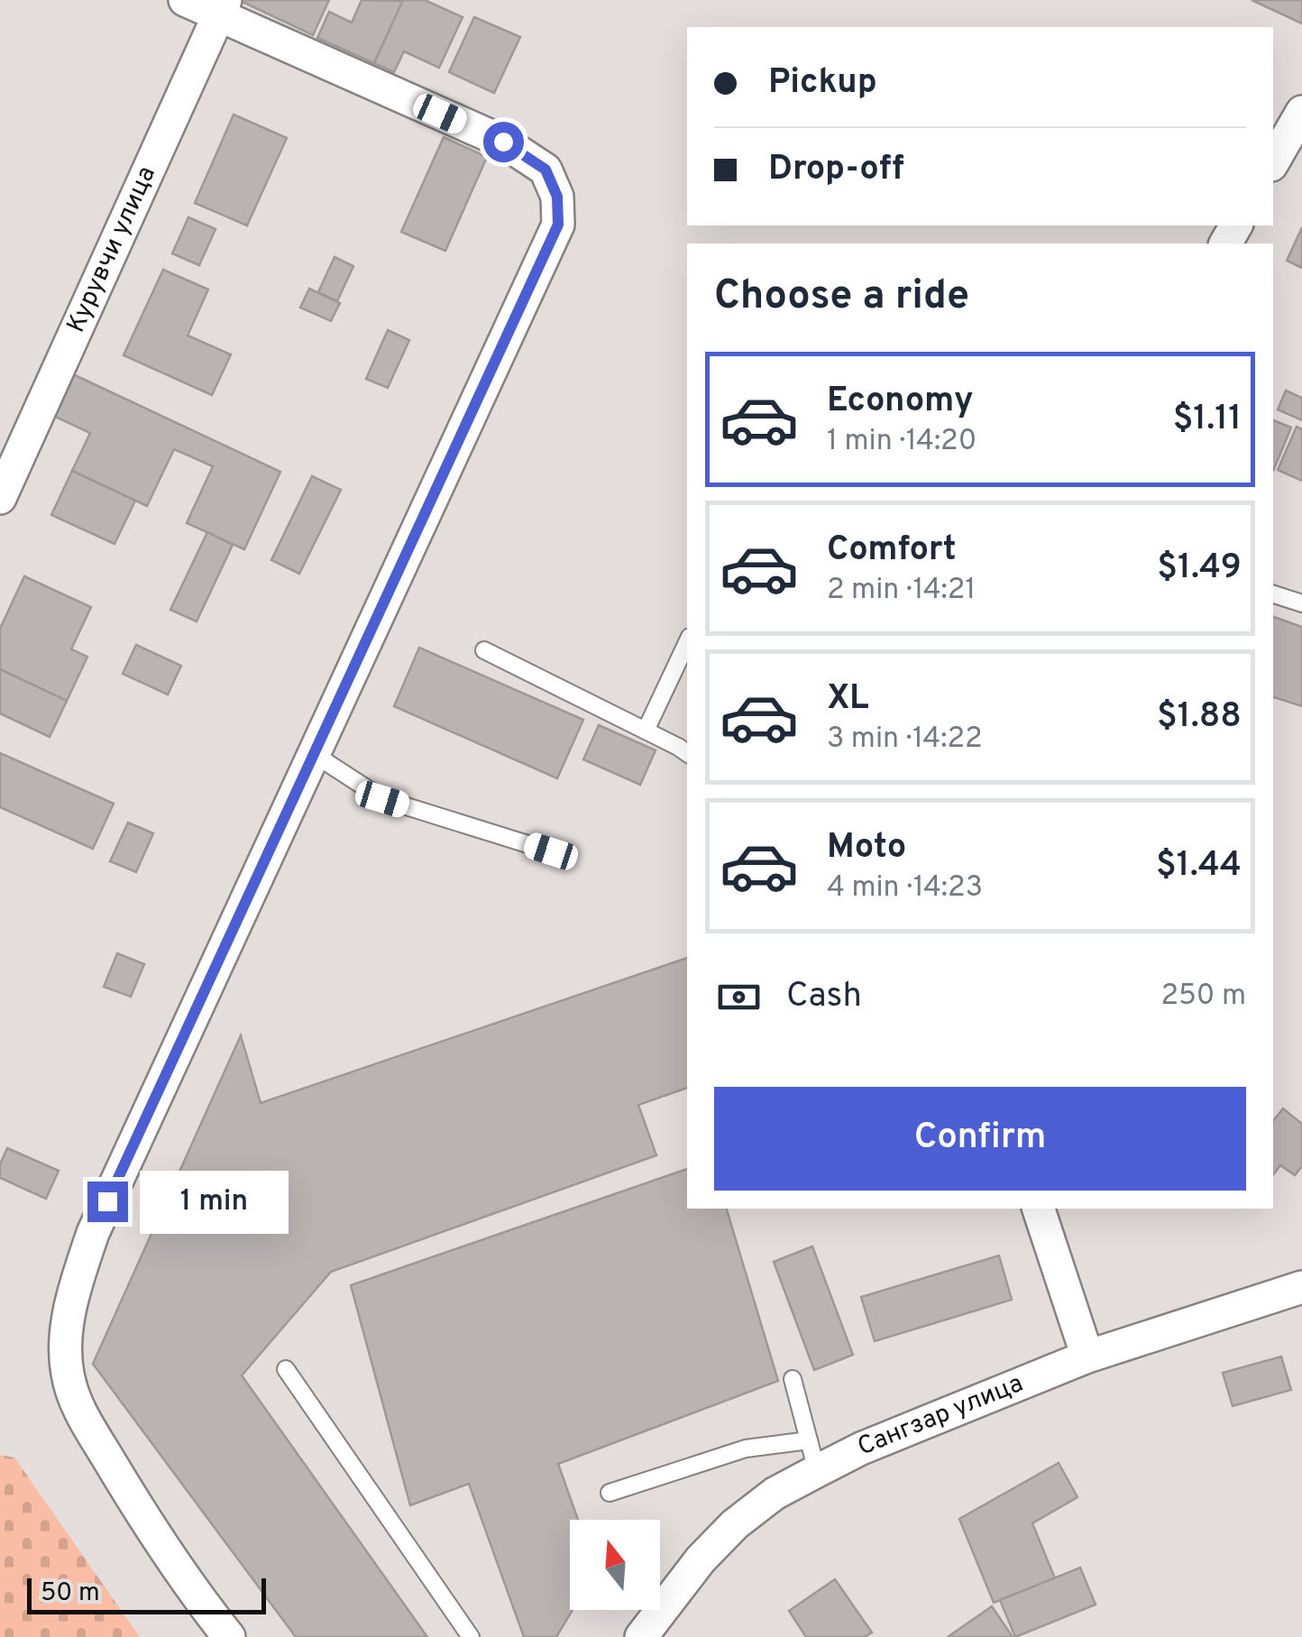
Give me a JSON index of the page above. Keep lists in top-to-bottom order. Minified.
{"streets":{"street":["Курувчи улица","Сангзар улица"]},"scale_bar":"50 m","north":"top","page":{"banner":["Pickup","Drop-off"],"heading":"Choose a ride","list":[{"name":"Economy","note":"1 min · 14:20","value":"$1.11"},{"name":"Comfort","note":"2 min · 14:21","value":"$1.49"},{"name":"XL","note":"3 min · 14:22","value":"$1.88"},{"name":"Moto","note":"4 min · 14:23","value":"$1.44"}],"pay":["Cash","250 m"],"buttons":"Confirm","bubble":"1 min","scale":"50 m"}}
